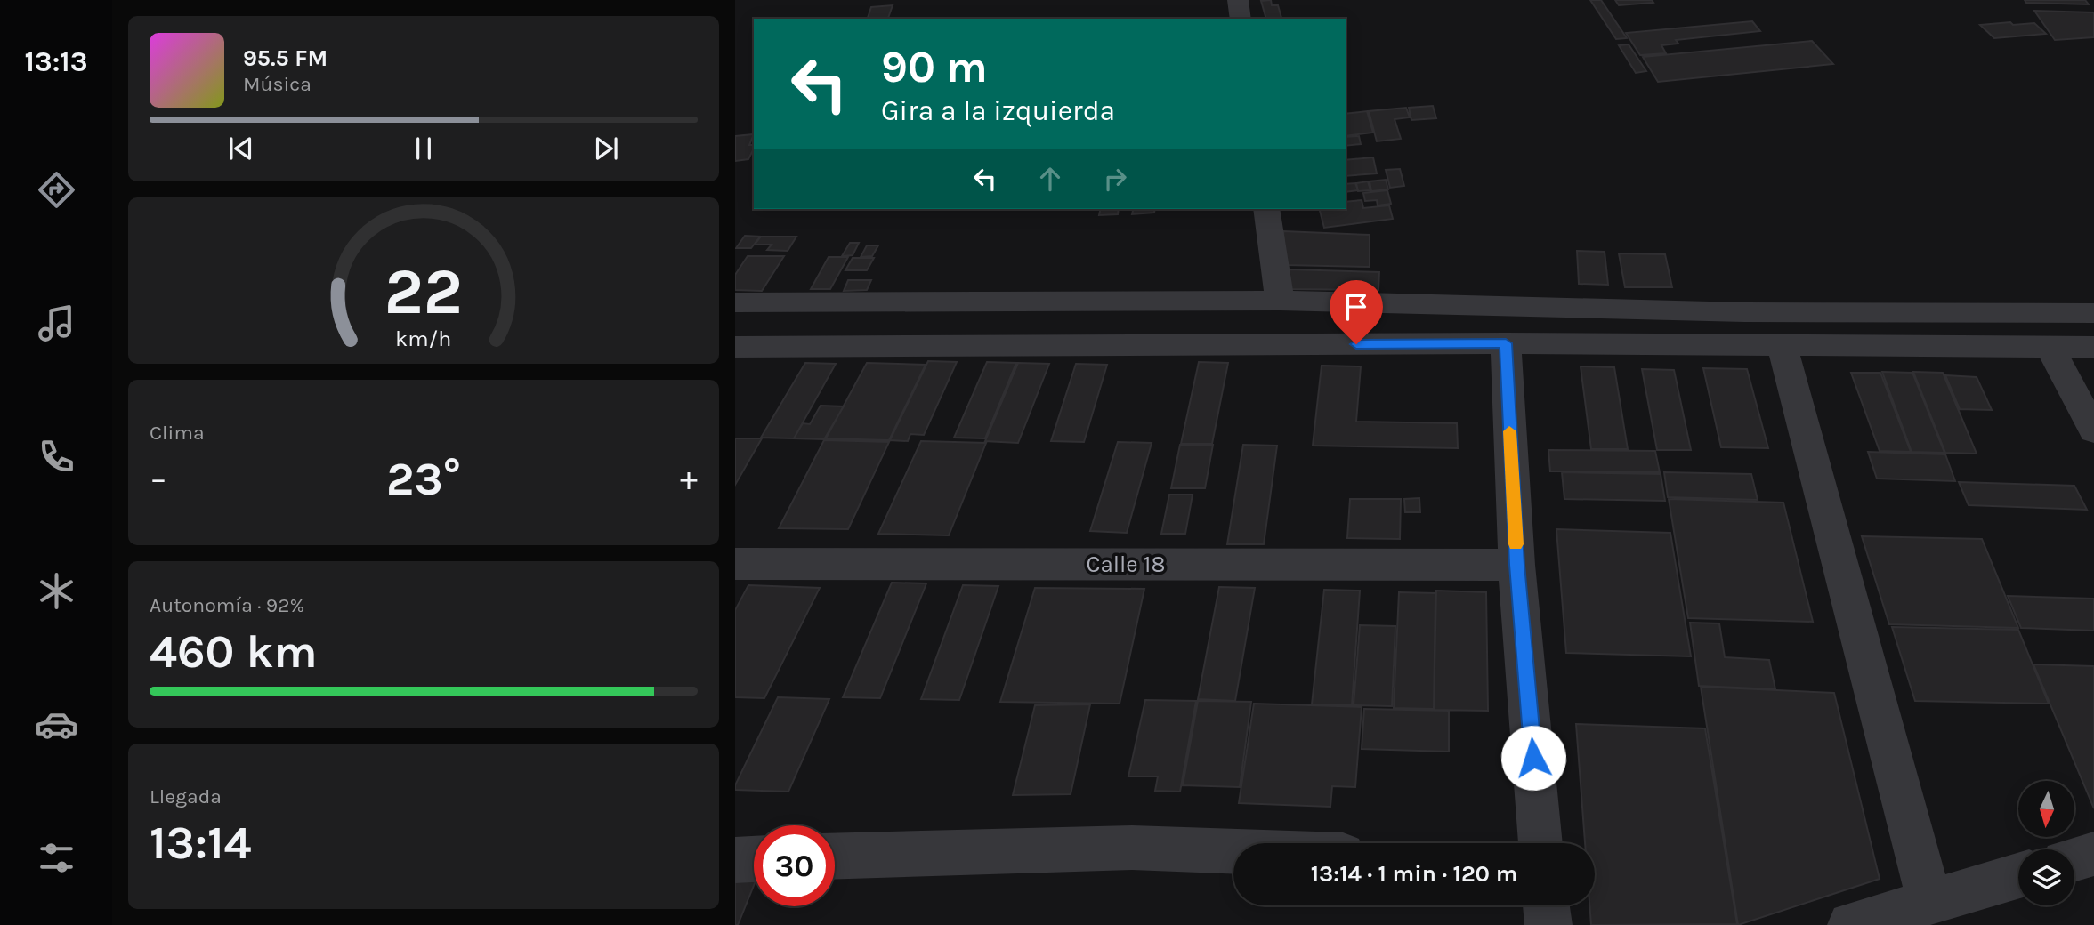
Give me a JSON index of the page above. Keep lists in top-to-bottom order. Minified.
{"streets":{"street":["Calle 18"]},"north":"bottom","page":{"tabs":"13:13","turn":["90 m","Gira a la izquierda"],"song":["95.5 FM","Música"],"tile":["Clima",["Autonomía · 92%","460 km"],["Llegada","13:14"]],"heat":["−","23°","+"],"limit":"30","trip":"13:14 · 1 min · 120 m","gauge":["22","km/h"]}}
